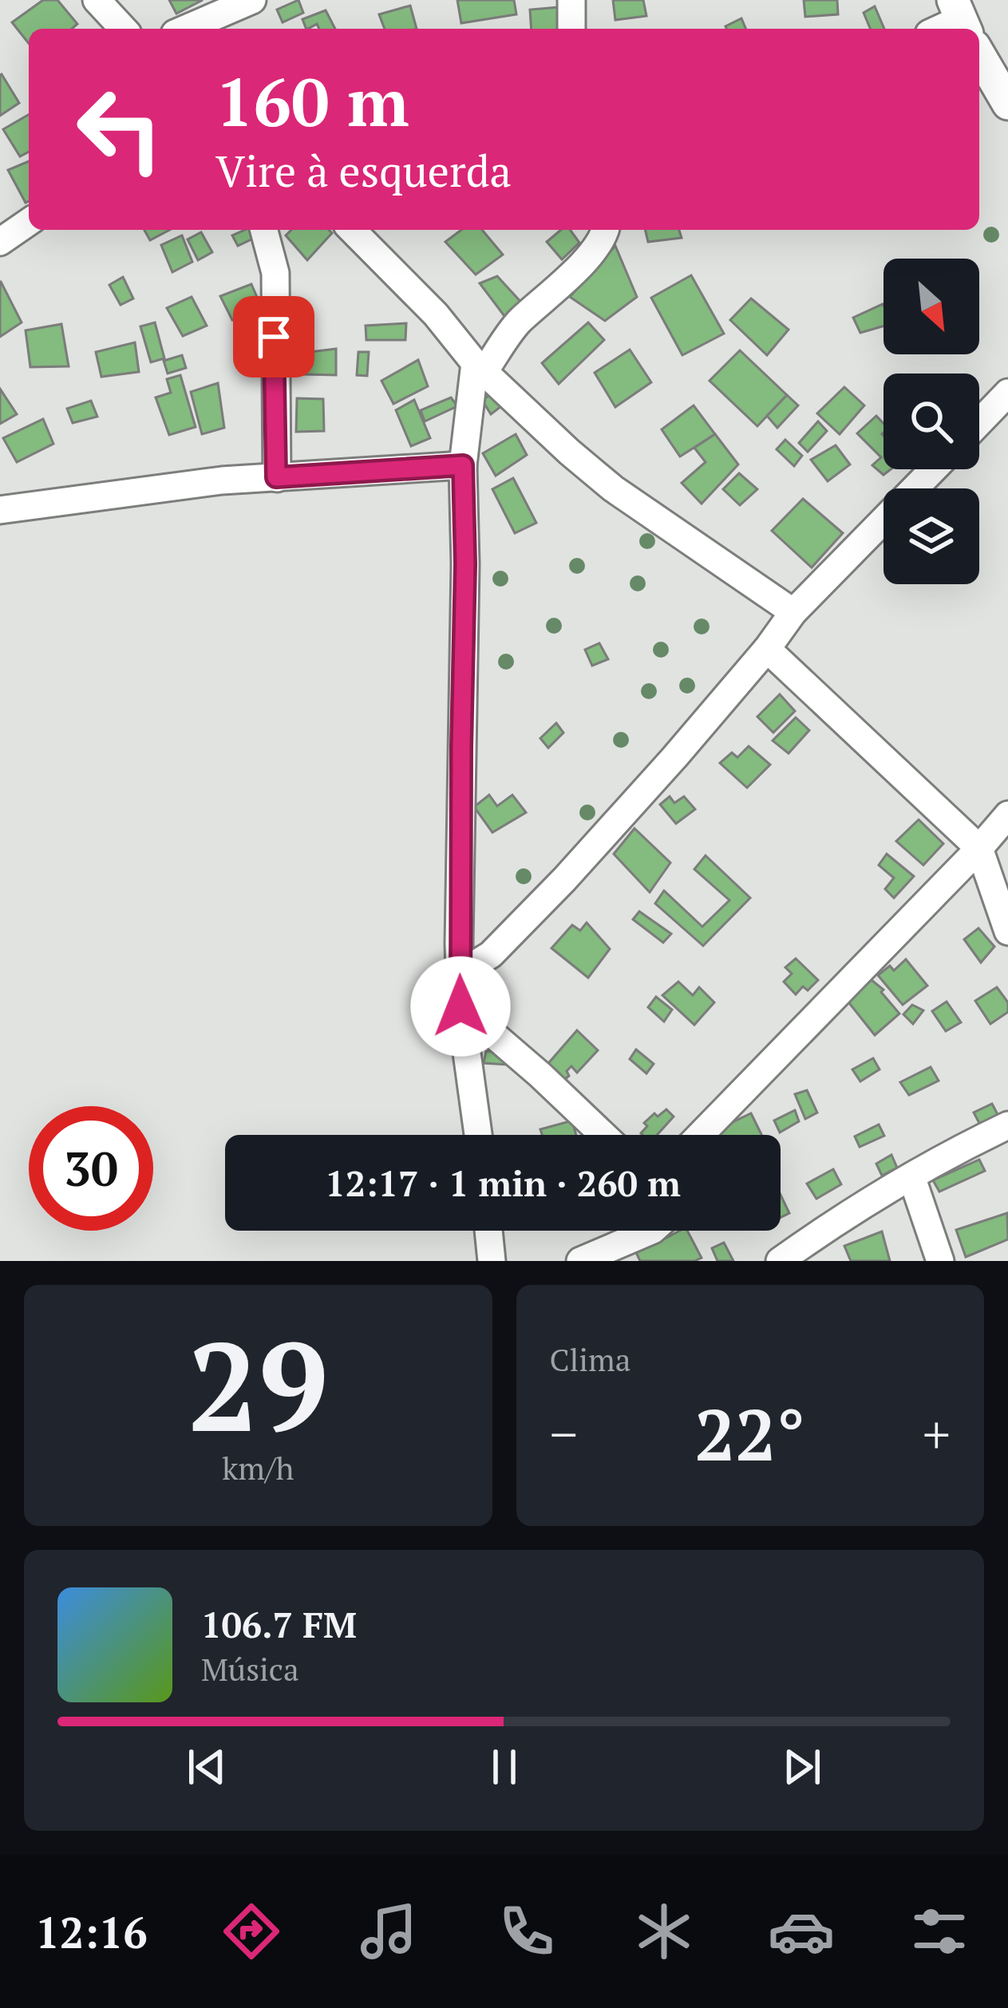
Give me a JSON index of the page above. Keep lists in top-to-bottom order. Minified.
{"north":"bottom right","page":{"turn":["160 m","Vire à esquerda"],"limit":"30","trip":"12:17 · 1 min · 260 m","tile":[["29","km/h"],"Clima"],"heat":["−","22°","+"],"song":["106.7 FM","Música"],"tabs":"12:16"}}
